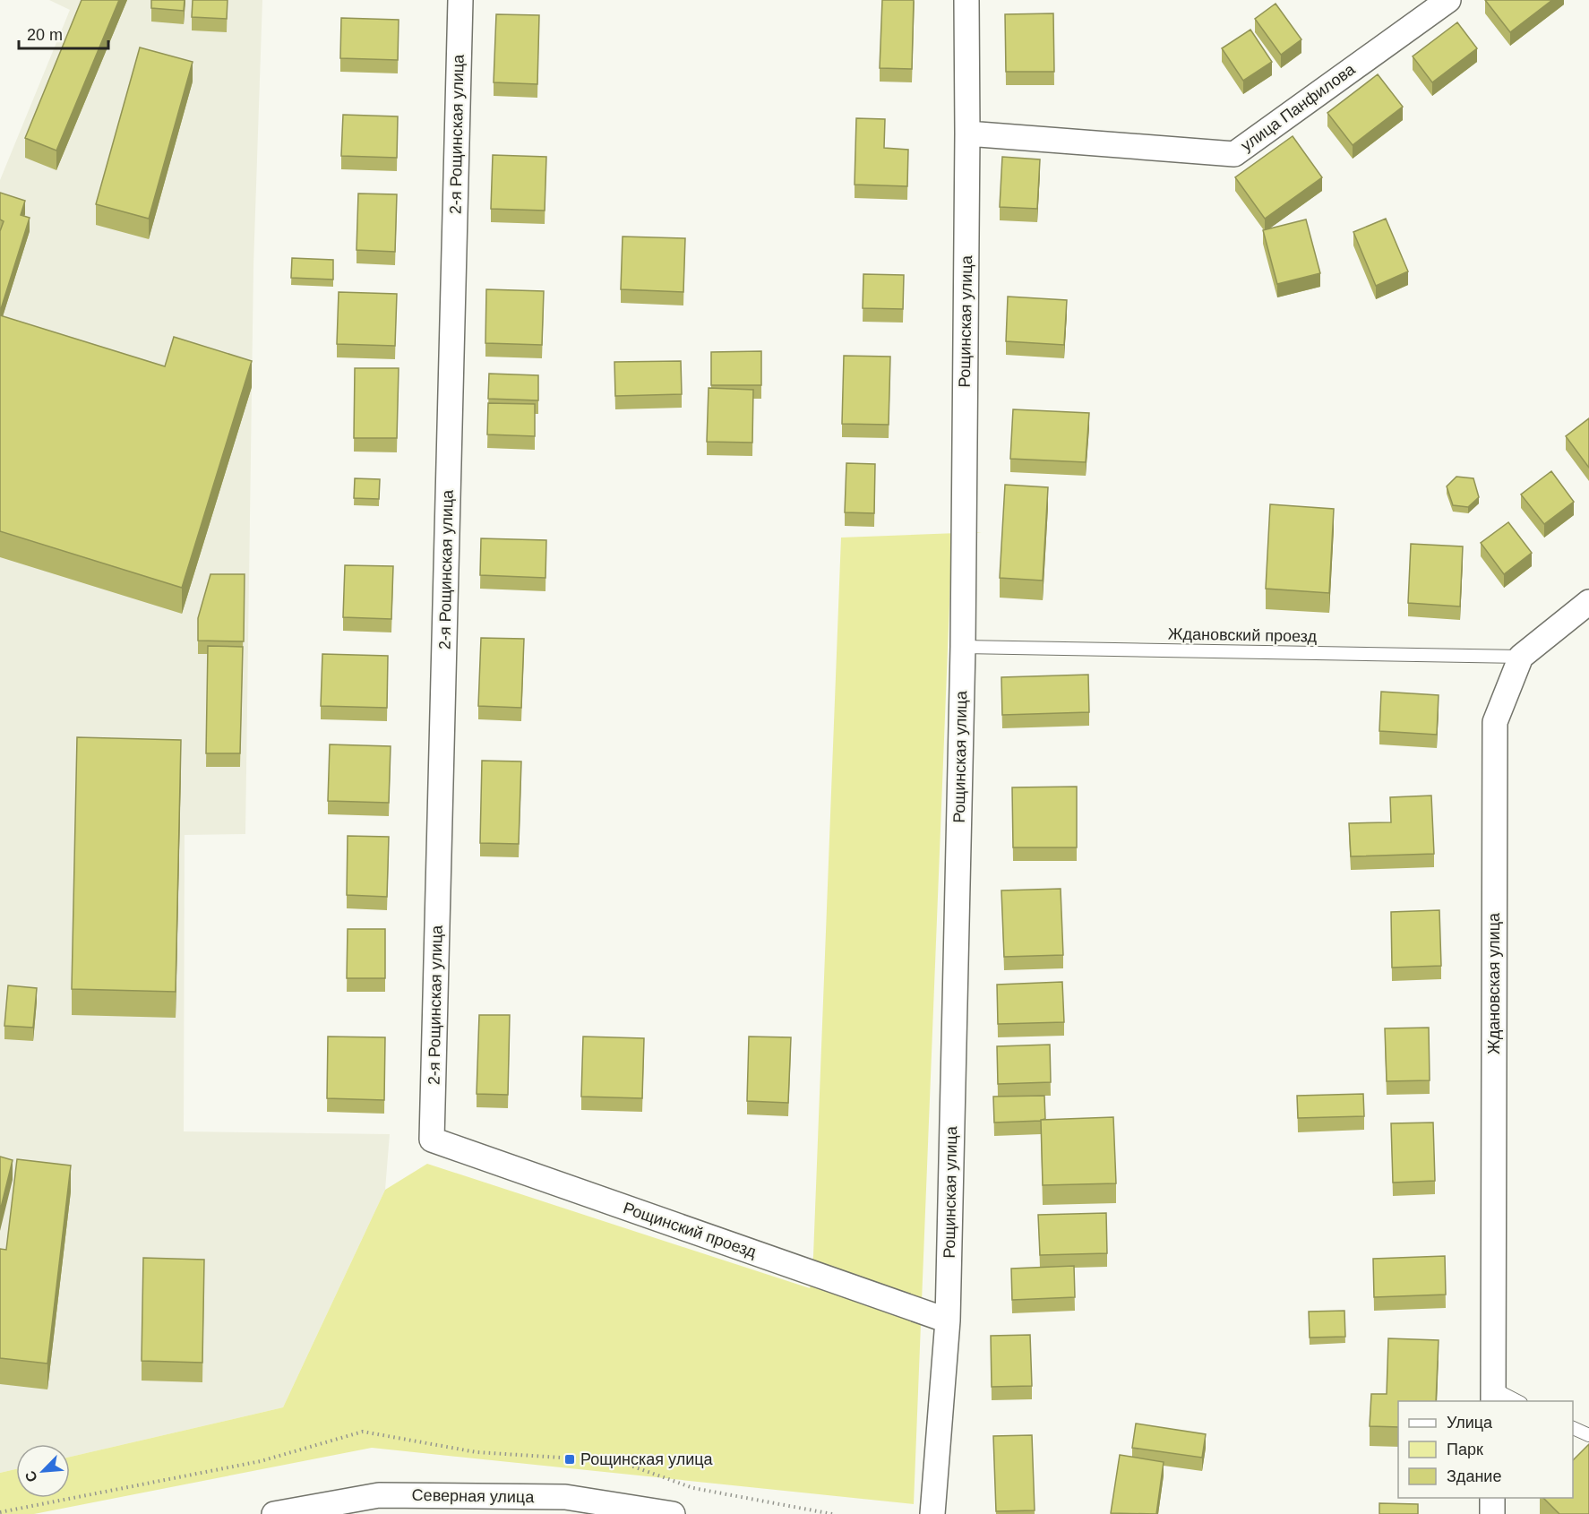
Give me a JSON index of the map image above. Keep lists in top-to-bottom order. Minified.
{"streets":{"street":["улица Панфилова","2-я Рощинская улица","Рощинская улица","Ждановская улица","Рощинский проезд","Северная улица"],"lane":["Ждановский проезд"]},"crossings":[["улица Панфилова","Рощинская улица"],["2-я Рощинская улица","Рощинский проезд"],["Рощинская улица","Ждановский проезд"],["Рощинская улица","Рощинский проезд"],["Ждановский проезд","Ждановская улица"]],"places":{"transit":["Рощинская улица"]},"legend":["Улица","Парк","Здание"],"scale_bar":"20 m","north":"bottom left"}
